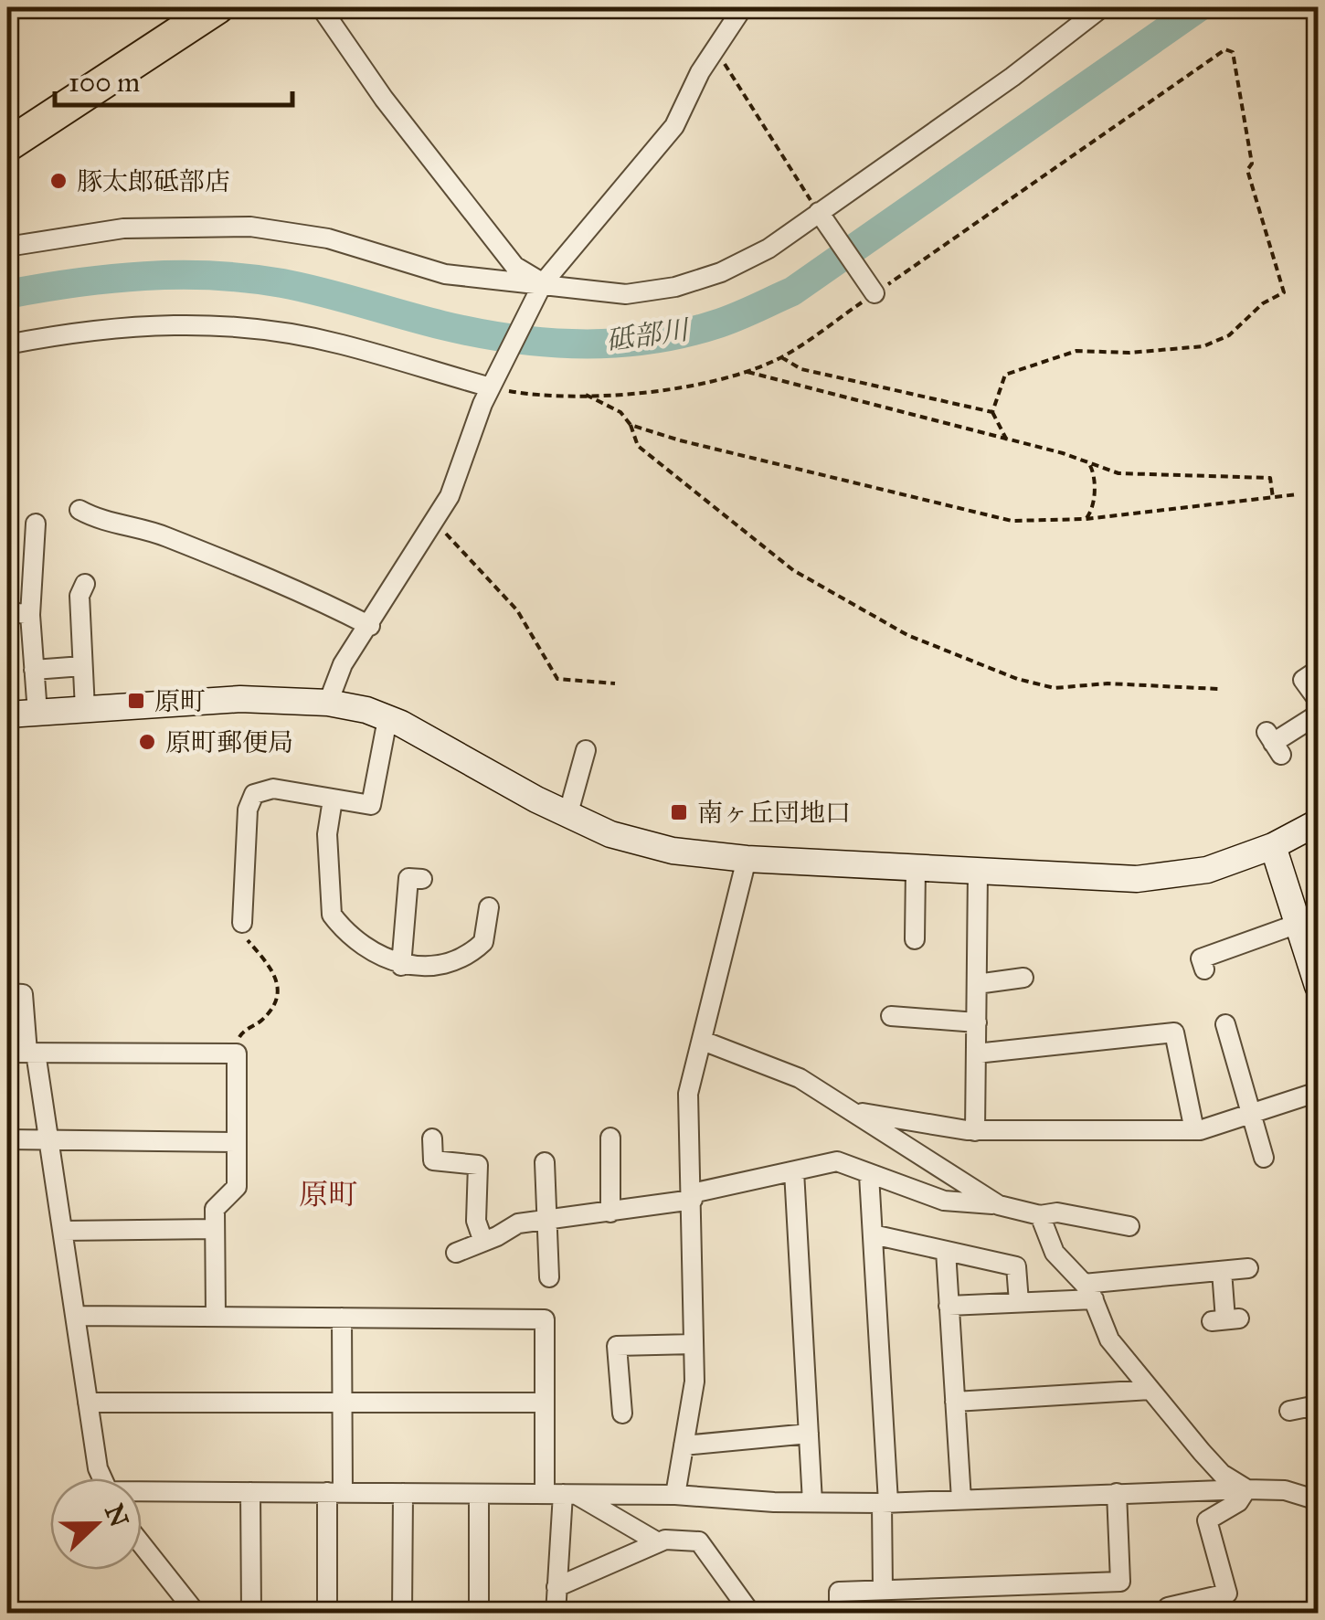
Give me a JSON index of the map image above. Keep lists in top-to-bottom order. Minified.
{"districts":["原町"],"water":["砥部川"],"places":{"other":["豚太郎砥部店","原町郵便局"],"transit":["原町","南ヶ丘団地口"]},"scale_bar":"100 m","north":"right"}
